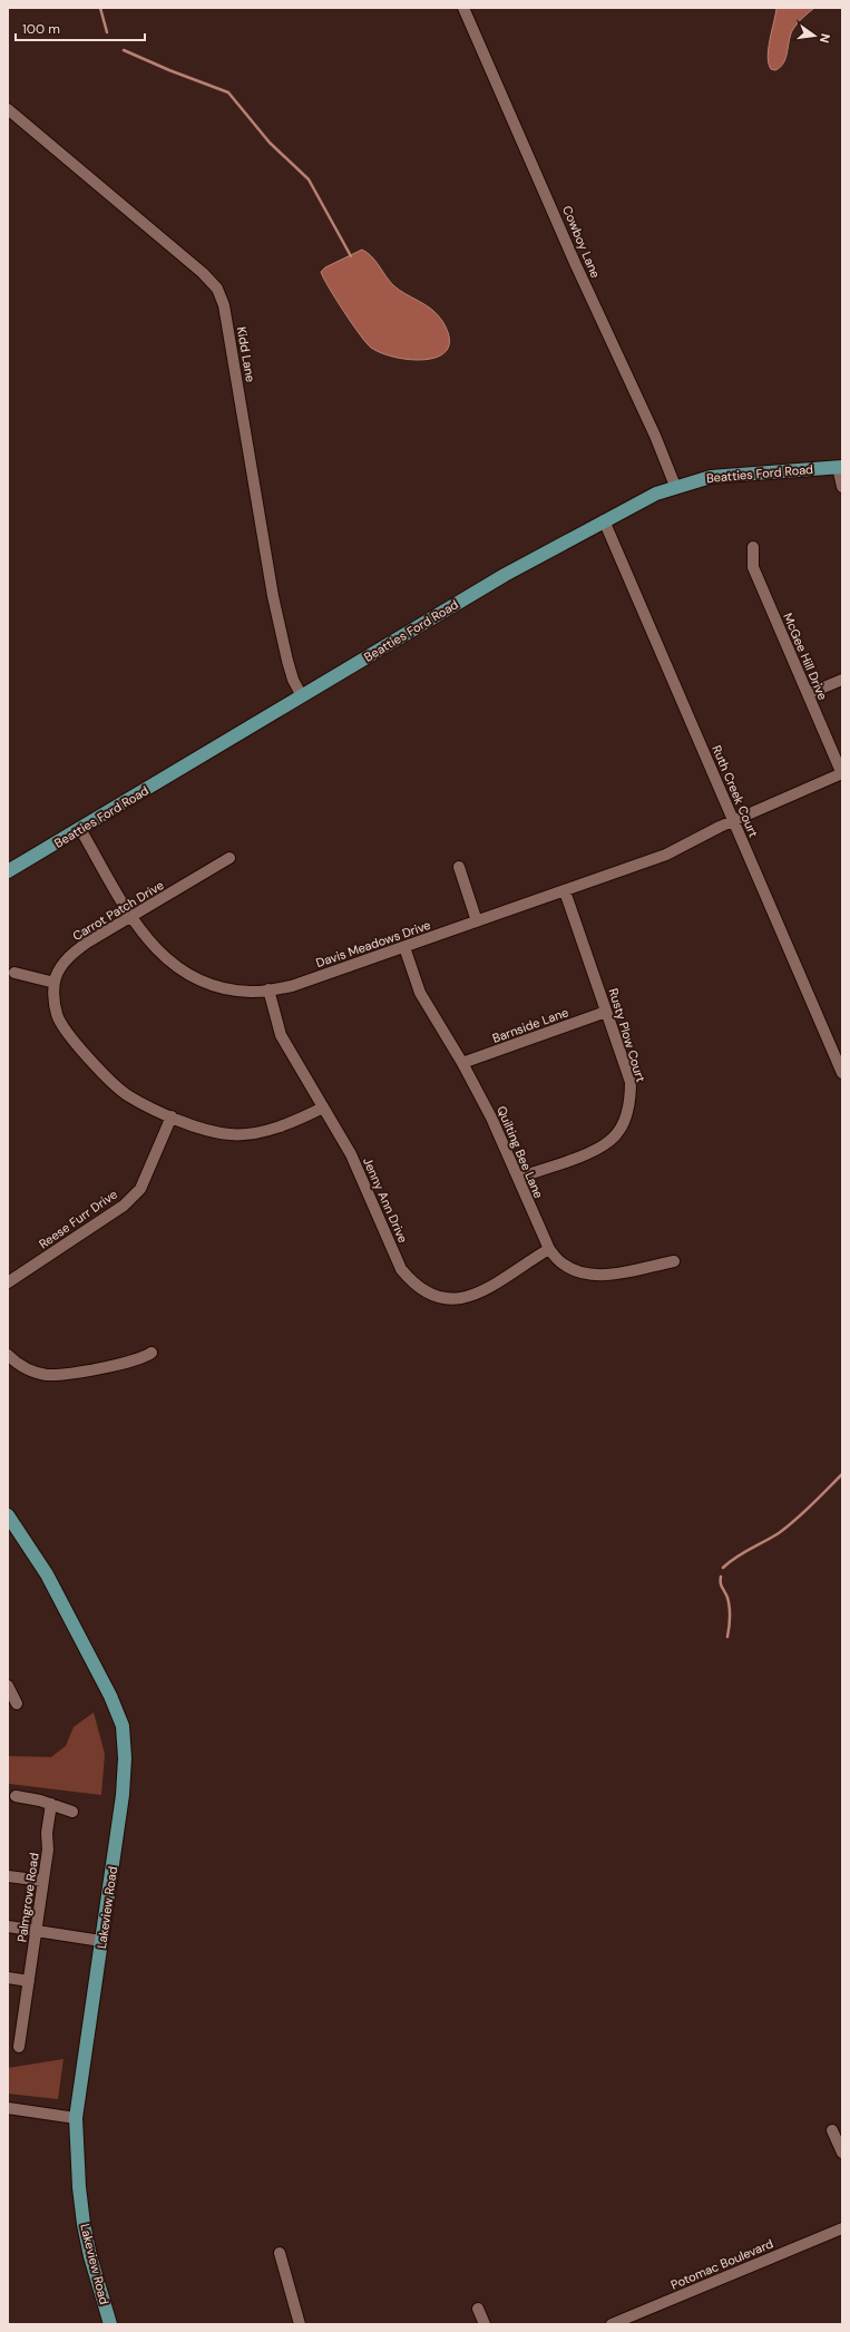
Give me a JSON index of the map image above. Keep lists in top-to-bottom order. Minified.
{"streets":{"main road":["Beatties Ford Road","Lakeview Road"],"street":["Cowboy Lane","Kidd Lane","McGee Hill Drive","Ruth Creek Court","Carrot Patch Drive","Davis Meadows Drive","Barnside Lane","Rusty Plow Court","Quilting Bee Lane","Jenny Ann Drive","Reese Furr Drive","Palmgrove Road","Potomac Boulevard"]},"crossings":[["Cowboy Lane","Beatties Ford Road"],["Kidd Lane","Beatties Ford Road"],["Beatties Ford Road","Ruth Creek Court"],["Beatties Ford Road","Davis Meadows Drive"],["McGee Hill Drive","Davis Meadows Drive"],["Ruth Creek Court","Davis Meadows Drive"],["Carrot Patch Drive","Davis Meadows Drive"],["Carrot Patch Drive","Jenny Ann Drive"],["Carrot Patch Drive","Reese Furr Drive"],["Davis Meadows Drive","Rusty Plow Court"],["Davis Meadows Drive","Quilting Bee Lane"],["Davis Meadows Drive","Jenny Ann Drive"],["Barnside Lane","Rusty Plow Court"],["Barnside Lane","Quilting Bee Lane"],["Rusty Plow Court","Quilting Bee Lane"],["Quilting Bee Lane","Jenny Ann Drive"]],"scale_bar":"100 m","north":"right"}
